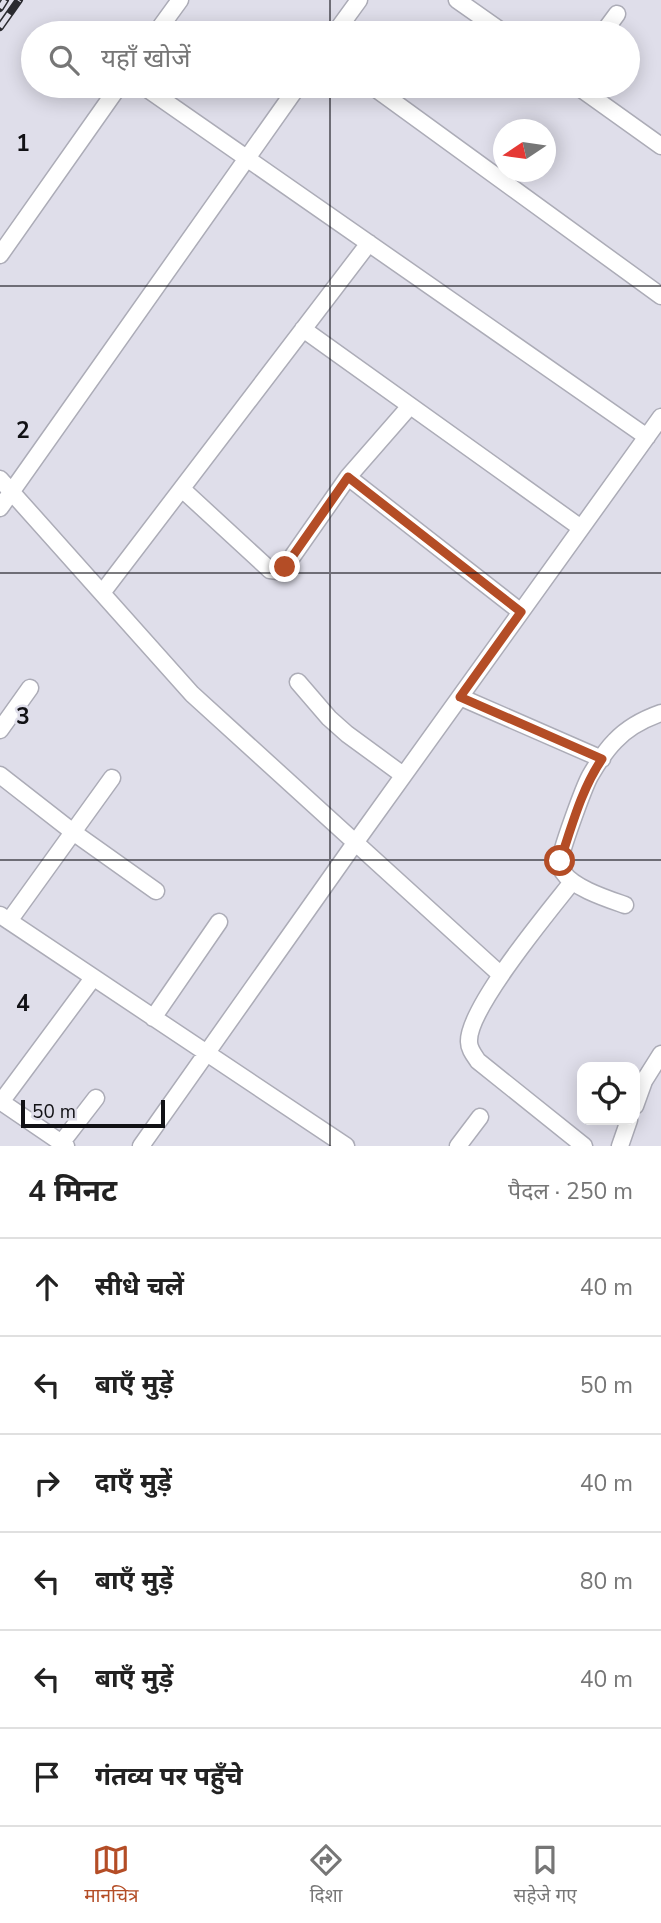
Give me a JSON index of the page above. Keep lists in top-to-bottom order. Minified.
{"scale_bar":"50 m","north":"left","page":{"search":"यहाँ खोजें","scale":"50 m","heading":["4 मिनट","पैदल · 250 m"],"list":[["सीधे चलें","40 m"],["बाएँ मुड़ें","50 m"],["दाएँ मुड़ें","40 m"],["बाएँ मुड़ें","80 m"],["बाएँ मुड़ें","40 m"],"गंतव्य पर पहुँचे"],"nav":["मानचित्र","दिशा","सहेजे गए"]},"grid":{"rows":["1","2","3","4"]}}
